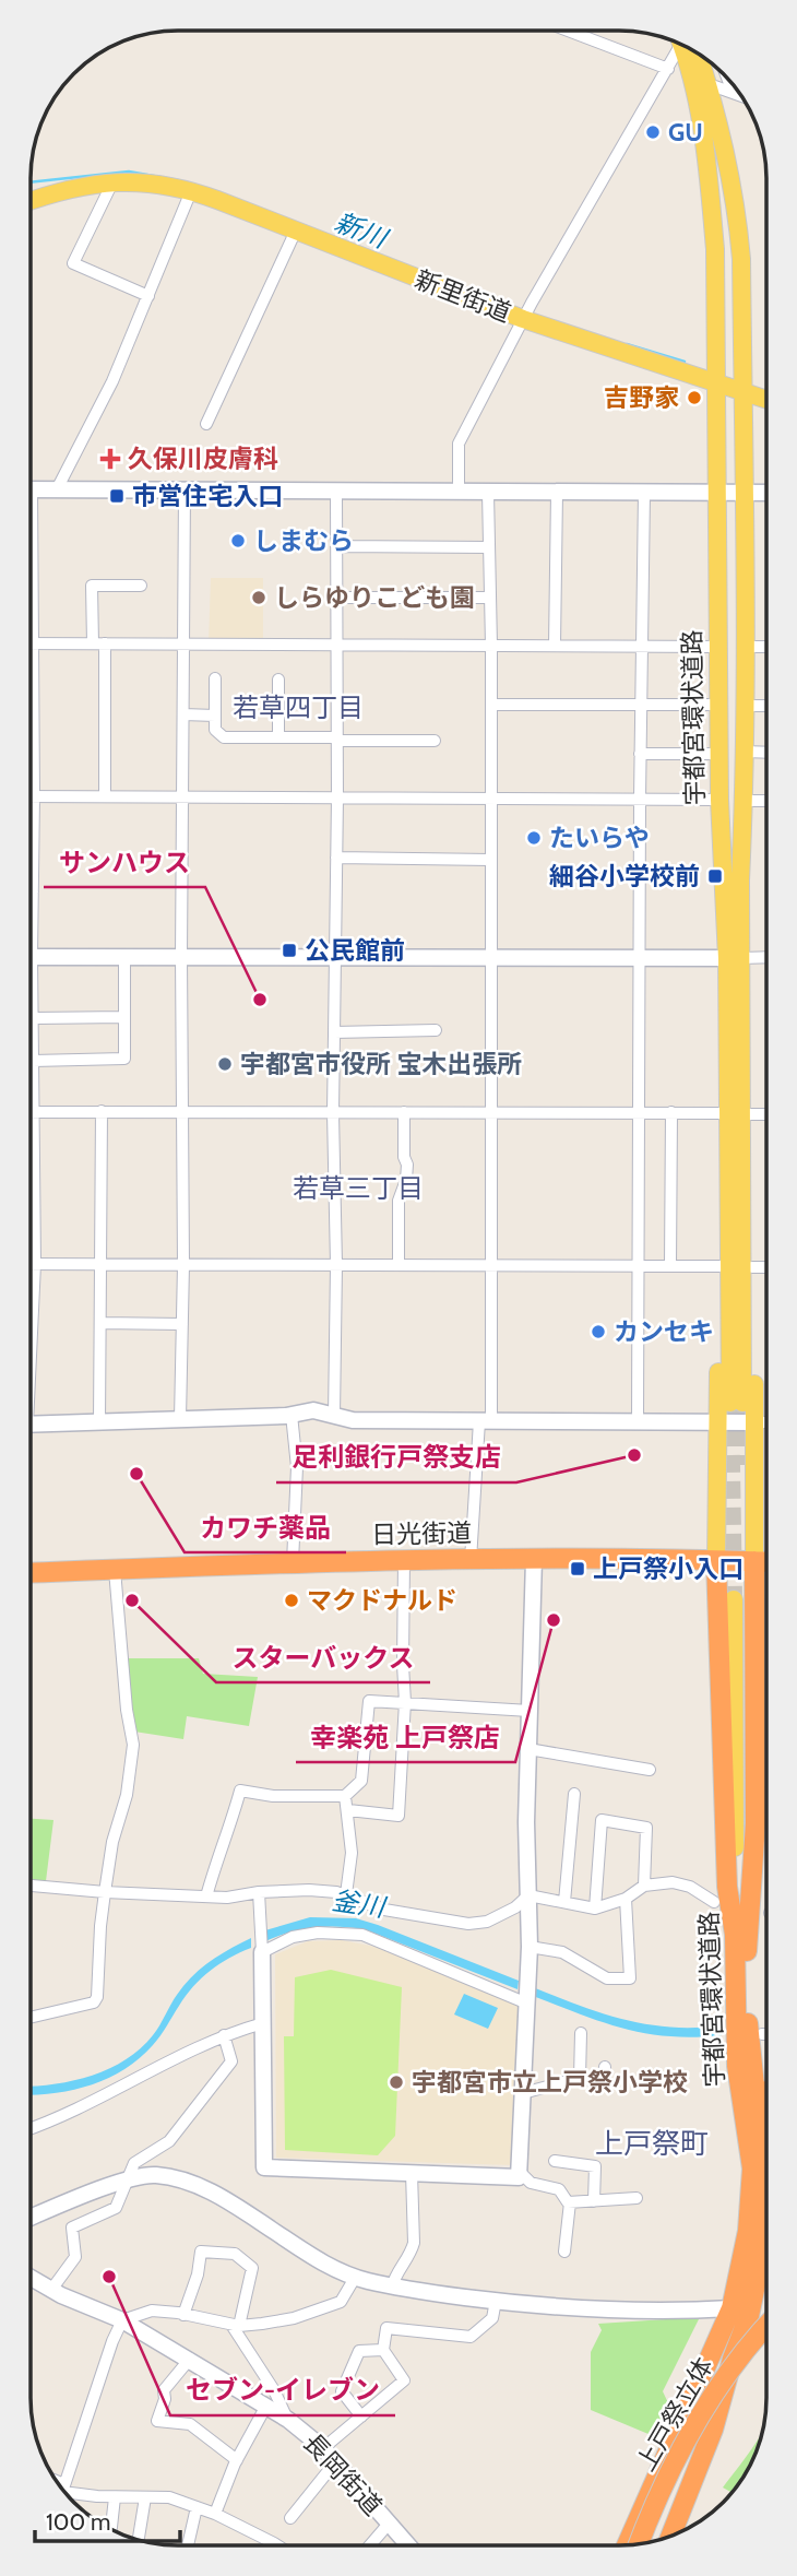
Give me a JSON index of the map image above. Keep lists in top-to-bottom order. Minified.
{"streets":{"highway":["宇都宮環状道路","日光街道","上戸祭立体"],"main road":["新里街道"],"street":["長岡街道"]},"crossings":[["新里街道","宇都宮環状道路"]],"districts":["若草四丁目","若草三丁目","上戸祭町"],"water":["新川","釜川"],"places":{"other":["GU","吉野家","しまむら","しらゆりこども園","たいらや","サンハウス","宇都宮市役所 宝木出張所","カンセキ","足利銀行戸祭支店","カワチ薬品","スターバックス","マクドナルド","幸楽苑 上戸祭店","宇都宮市立上戸祭小学校","セブン-イレブン"],"health":["久保川皮膚科"],"transit":["市営住宅入口","細谷小学校前","公民館前","上戸祭小入口"]},"scale_bar":"100 m"}
